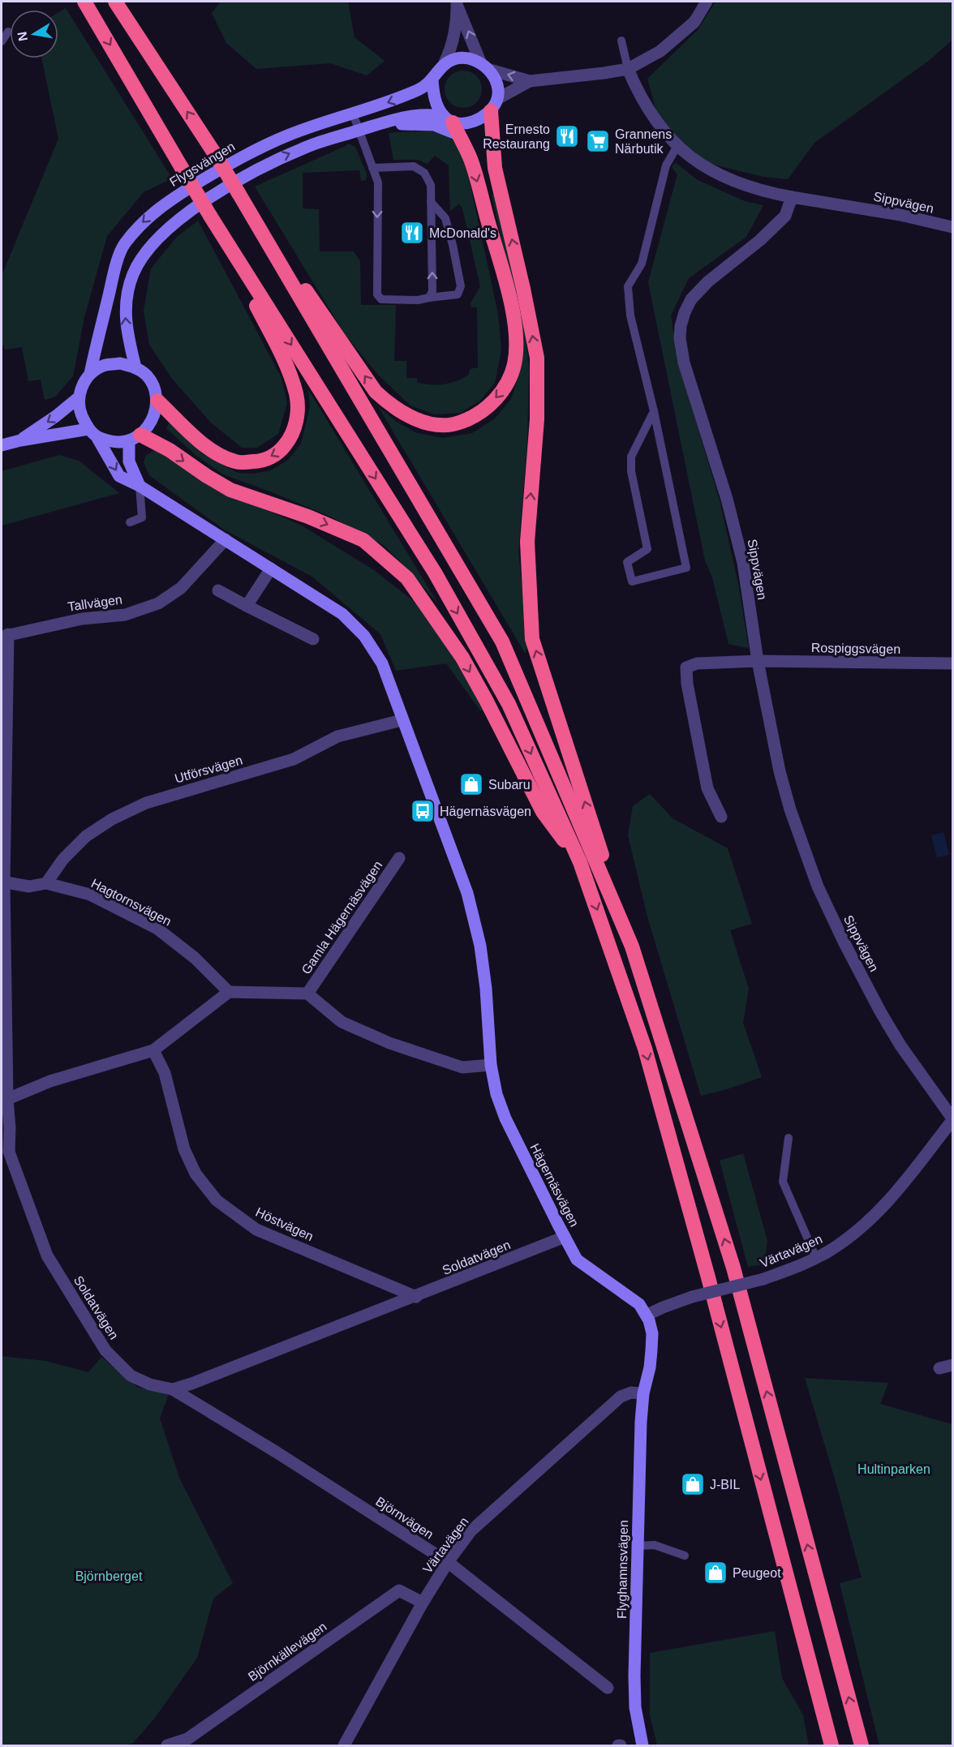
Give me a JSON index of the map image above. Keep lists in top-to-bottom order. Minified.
{"streets":{"street":["Flygsvängen","Sippvägen","Tallvägen","Rospiggsvägen","Utförsvägen","Hagtornsvägen","Gamla Hägernäsvägen","Hägernäsvägen","Höstvägen","Värtavägen","Soldatvägen","Björnvägen","Flyghamnsvägen","Björnkällevägen"]},"crossings":[["Flygsvängen","Hägernäsvägen"],["Sippvägen","Rospiggsvägen"],["Sippvägen","Värtavägen"],["Tallvägen","Hägernäsvägen"],["Tallvägen","Soldatvägen"],["Utförsvägen","Hagtornsvägen"],["Utförsvägen","Hägernäsvägen"],["Hagtornsvägen","Gamla Hägernäsvägen"],["Hagtornsvägen","Soldatvägen"],["Gamla Hägernäsvägen","Hägernäsvägen"],["Hägernäsvägen","Värtavägen"],["Hägernäsvägen","Soldatvägen"],["Höstvägen","Soldatvägen"],["Värtavägen","Björnvägen"],["Värtavägen","Flyghamnsvägen"],["Värtavägen","Björnkällevägen"],["Soldatvägen","Björnvägen"]],"one_way":["Flygsvängen"],"parks":["Hultinparken","Björnberget"],"places":{"restaurant":["Ernesto Restaurang","McDonald's"],"supermarket":["Grannens Närbutik"],"shop":["Subaru","J-BIL","Peugeot"],"bus stop":["Hägernäsvägen"]},"north":"left"}
